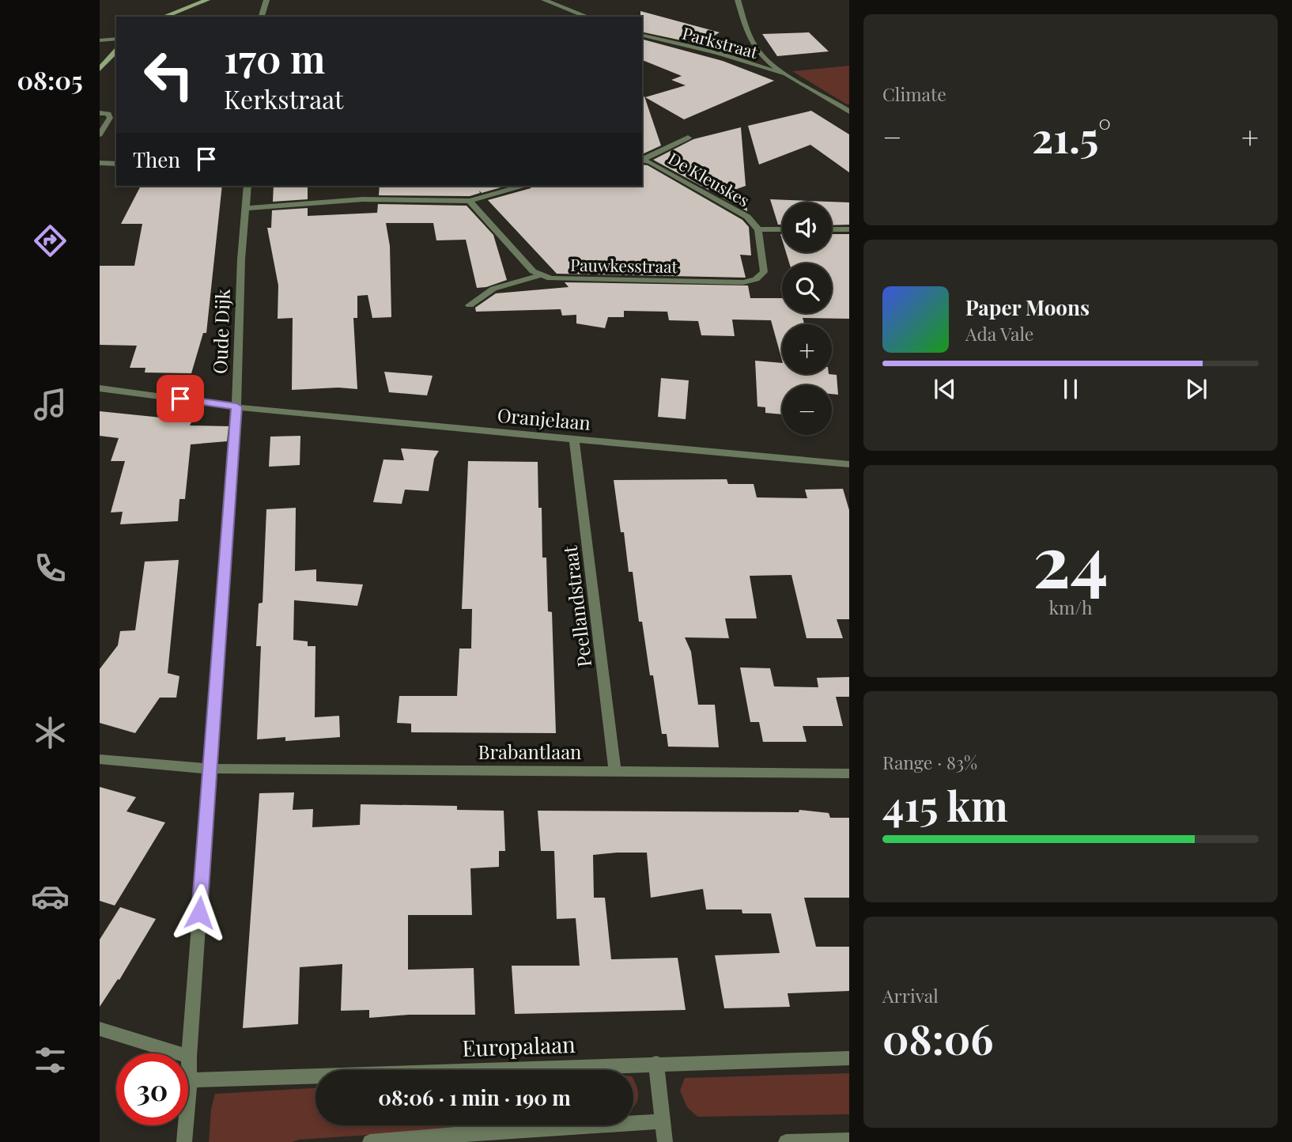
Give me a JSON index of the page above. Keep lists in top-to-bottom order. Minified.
{"streets":{"street":["Parkstraat","De Kleuskes","Pauwkesstraat","Oude Dijk","Oranjelaan","Peellandstraat","Brabantlaan","Europalaan"]},"crossings":[["De Kleuskes","Pauwkesstraat"],["Oude Dijk","Oranjelaan"],["Oude Dijk","Brabantlaan"],["Oude Dijk","Europalaan"],["Oranjelaan","Peellandstraat"],["Peellandstraat","Brabantlaan"]],"page":{"tabs":"08:05","tile":["Climate",["24","km/h"],["Range · 83%","415 km"],["Arrival","08:06"]],"turn":["170 m","Kerkstraat"],"heat":["−","21.5°","+"],"then":"Then","map_buttons":["+","−"],"song":["Paper Moons","Ada Vale"],"limit":"30","trip":"08:06 · 1 min · 190 m"}}
